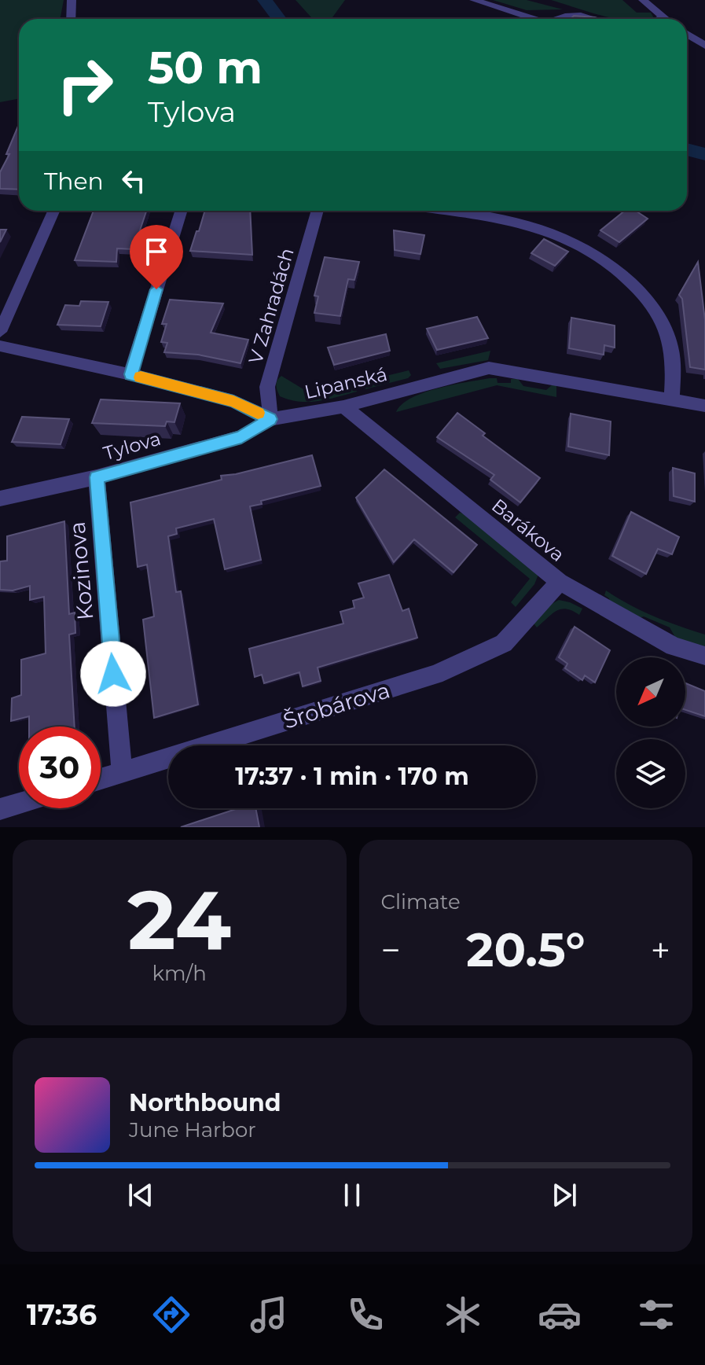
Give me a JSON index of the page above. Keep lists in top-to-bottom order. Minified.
{"streets":{"street":["V Zahradách","Lipanská","Tylova","Barákova","Kozinova","Šrobárova"]},"crossings":[["V Zahradách","Lipanská"],["V Zahradách","Tylova"],["Lipanská","Tylova"],["Lipanská","Barákova"],["Tylova","Kozinova"],["Barákova","Šrobárova"],["Kozinova","Šrobárova"]],"north":"bottom left","page":{"turn":["50 m","Tylova"],"then":"Then","limit":"30","trip":"17:37 · 1 min · 170 m","tile":[["24","km/h"],"Climate"],"heat":["−","20.5°","+"],"song":["Northbound","June Harbor"],"tabs":"17:36"}}
